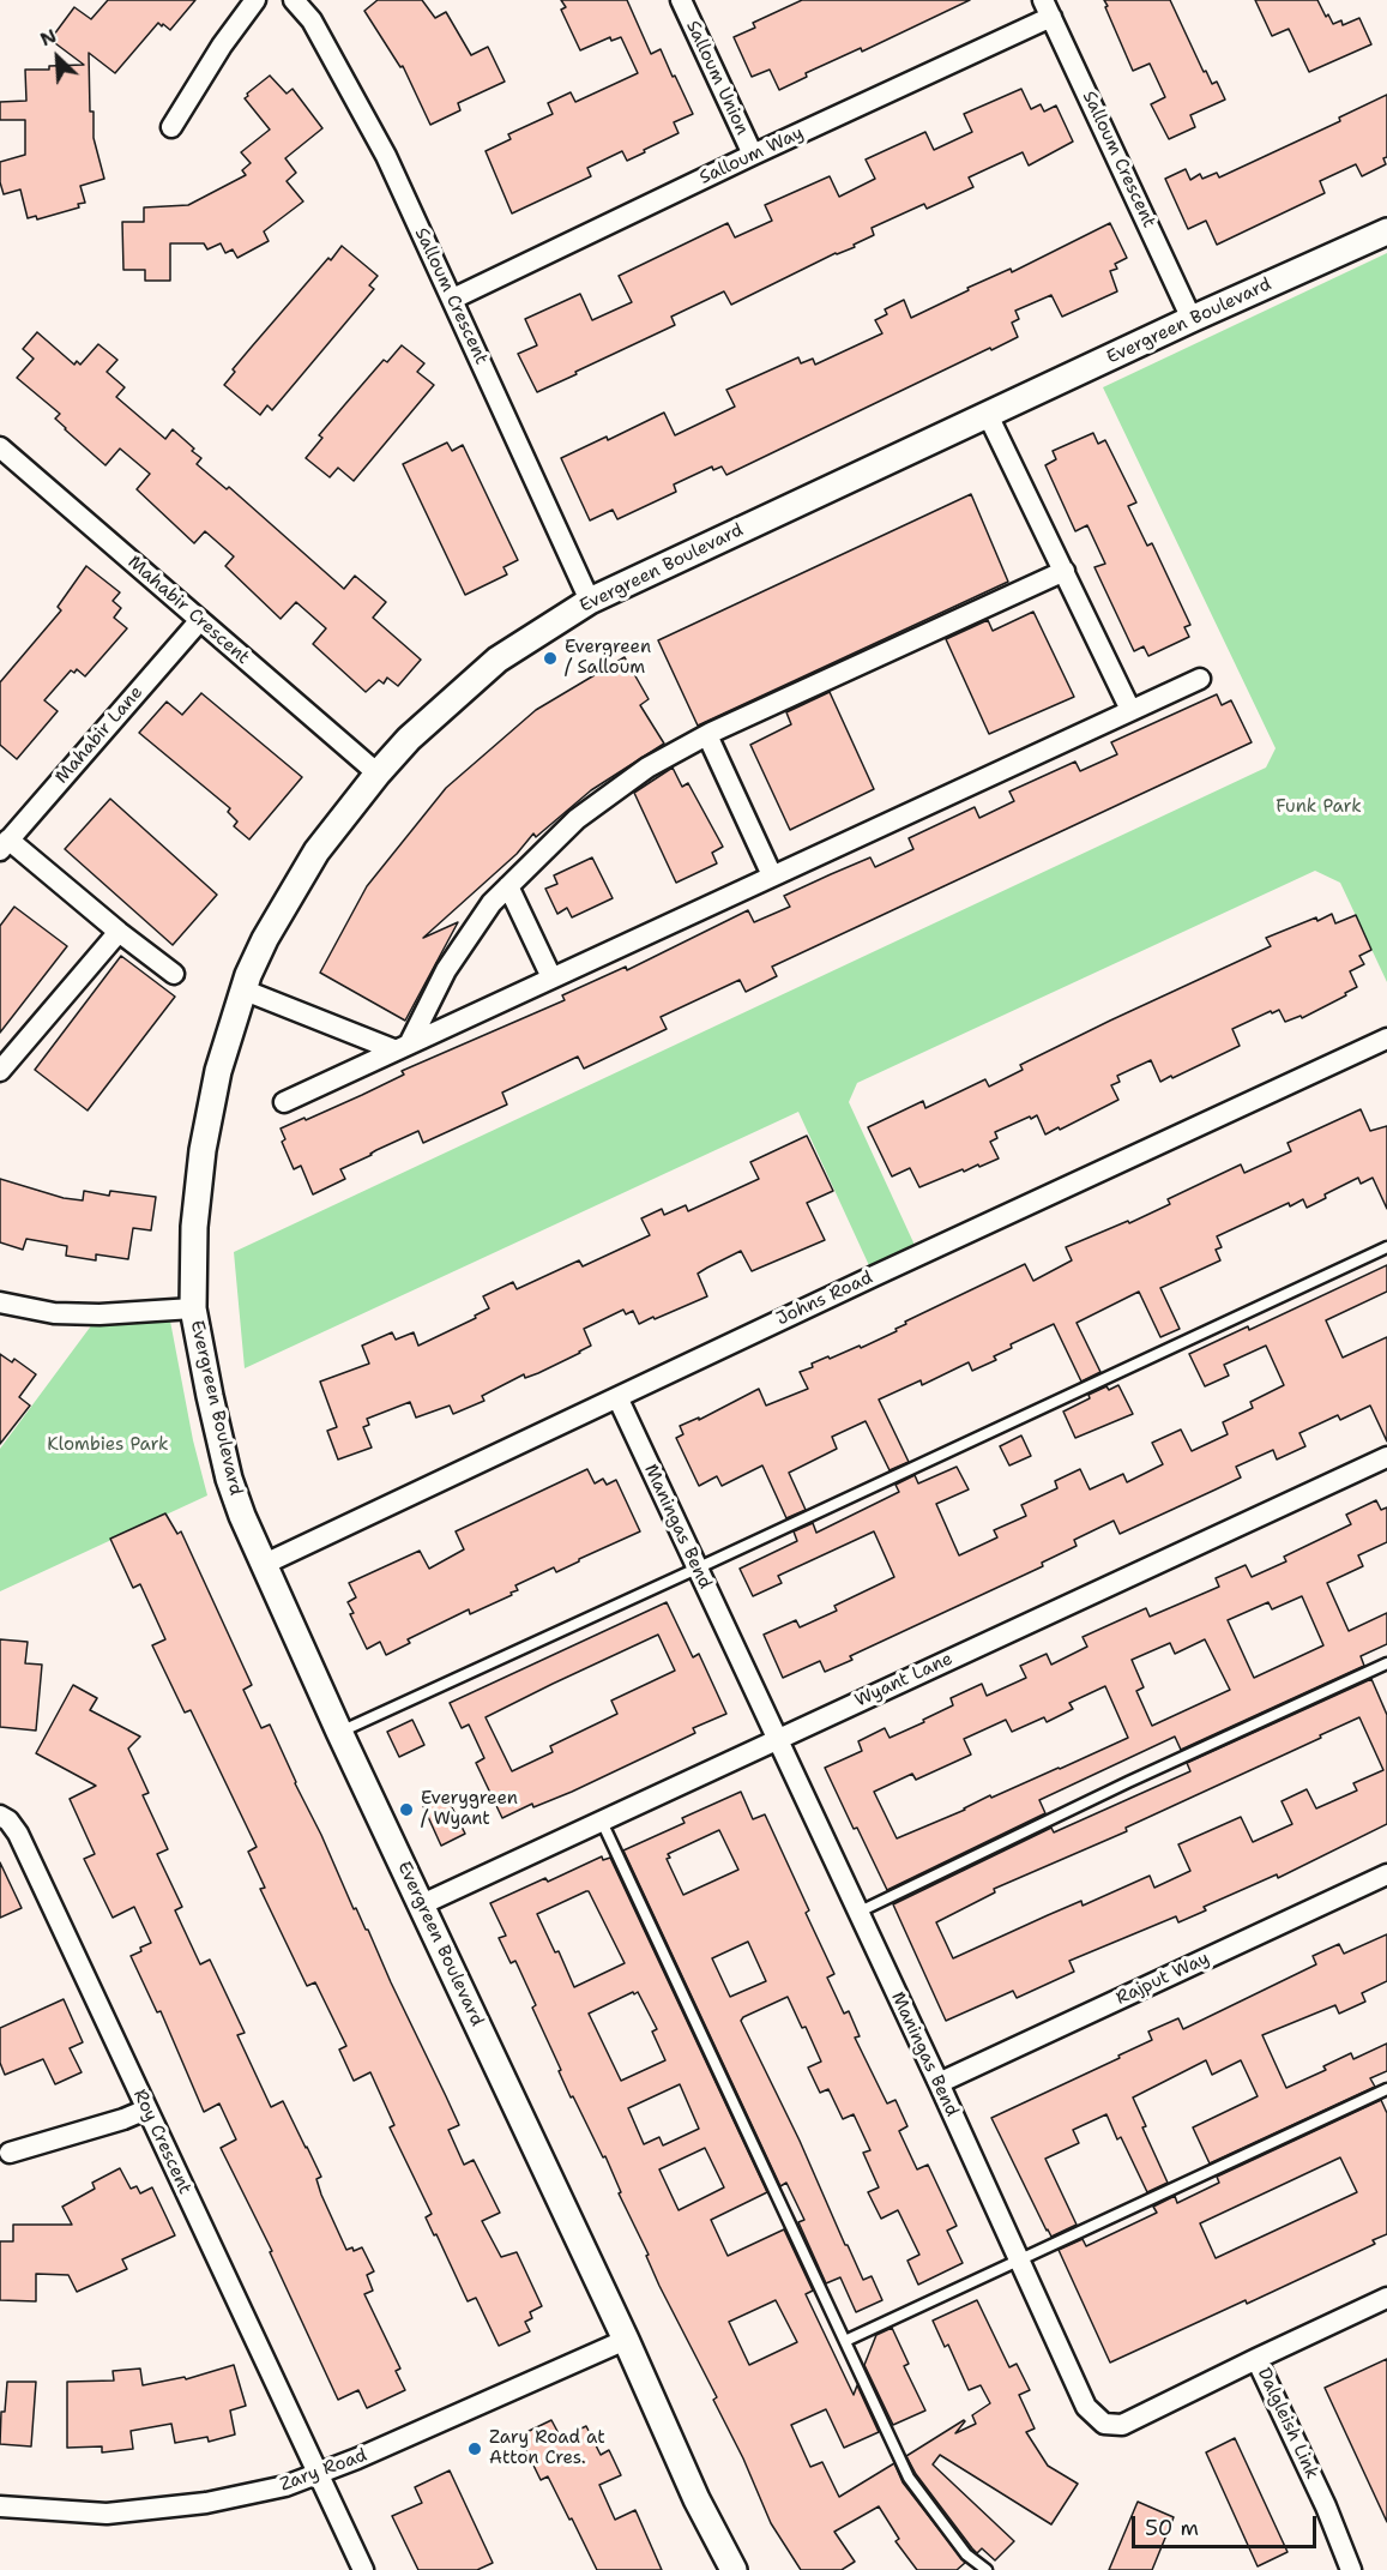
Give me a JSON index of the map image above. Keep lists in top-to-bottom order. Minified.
{"streets":{"street":["Salloum Union","Salloum Way","Salloum Crescent","Evergreen Boulevard","Mahabir Crescent","Mahabir Lane","Johns Road","Maningas Bend","Wyant Lane","Rajput Way","Roy Crescent","Dalgleish Link","Zary Road"]},"crossings":[["Salloum Union","Salloum Way"],["Salloum Way","Salloum Crescent"],["Salloum Crescent","Evergreen Boulevard"],["Evergreen Boulevard","Mahabir Crescent"],["Evergreen Boulevard","Johns Road"],["Evergreen Boulevard","Wyant Lane"],["Evergreen Boulevard","Zary Road"],["Mahabir Crescent","Mahabir Lane"],["Johns Road","Maningas Bend"],["Maningas Bend","Wyant Lane"],["Maningas Bend","Rajput Way"],["Maningas Bend","Dalgleish Link"],["Roy Crescent","Zary Road"]],"parks":["Funk Park","Klombies Park"],"places":["Evergreen / Salloum","Everygreen / Wyant","Zary Road at Atton Cres."],"scale_bar":"50 m","north":"top left"}
